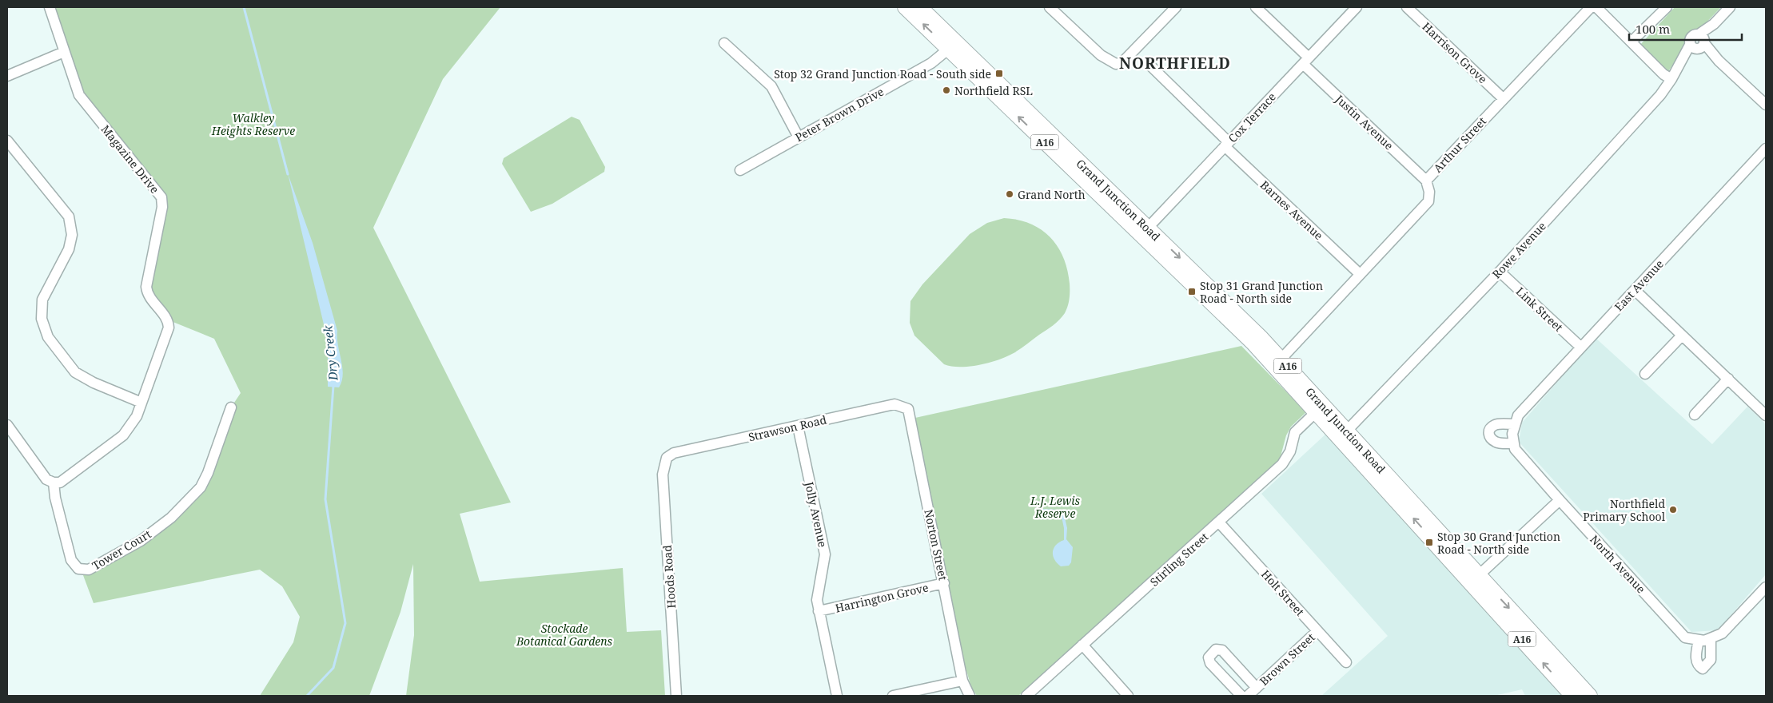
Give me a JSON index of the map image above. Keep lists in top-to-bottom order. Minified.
{"streets":{"highway":["A16","Grand Junction Road"],"street":["Harrison Grove","Peter Brown Drive","Cox Terrace","Justin Avenue","Arthur Street","Magazine Drive","Barnes Avenue","Rowe Avenue","East Avenue","Link Street","Strawson Road","Jolly Avenue","Norton Street","Tower Court","Stirling Street","North Avenue","Hoods Road","Holt Street","Harrington Grove","Brown Street"]},"crossings":[["Harrison Grove","Arthur Street"],["Peter Brown Drive","Grand Junction Road"],["Cox Terrace","Justin Avenue"],["Cox Terrace","Grand Junction Road"],["Cox Terrace","Barnes Avenue"],["Justin Avenue","Arthur Street"],["Arthur Street","Grand Junction Road"],["Arthur Street","Barnes Avenue"],["Magazine Drive","Tower Court"],["Grand Junction Road","Rowe Avenue"],["Grand Junction Road","Stirling Street"],["Rowe Avenue","Link Street"],["East Avenue","Link Street"],["East Avenue","North Avenue"],["Strawson Road","Jolly Avenue"],["Strawson Road","Norton Street"],["Strawson Road","Hoods Road"],["Jolly Avenue","Harrington Grove"],["Norton Street","Harrington Grove"],["Stirling Street","Holt Street"],["Holt Street","Brown Street"]],"districts":["NORTHFIELD"],"water":["Dry Creek"],"parks":["Walkley Heights Reserve","L.J. Lewis Reserve","Stockade Botanical Gardens"],"places":{"transit":["Stop 32 Grand Junction Road - South side","Stop 31 Grand Junction Road - North side","Stop 30 Grand Junction Road - North side"],"other":["Northfield RSL","Grand North","Northfield Primary School"]},"scale_bar":"100 m"}
